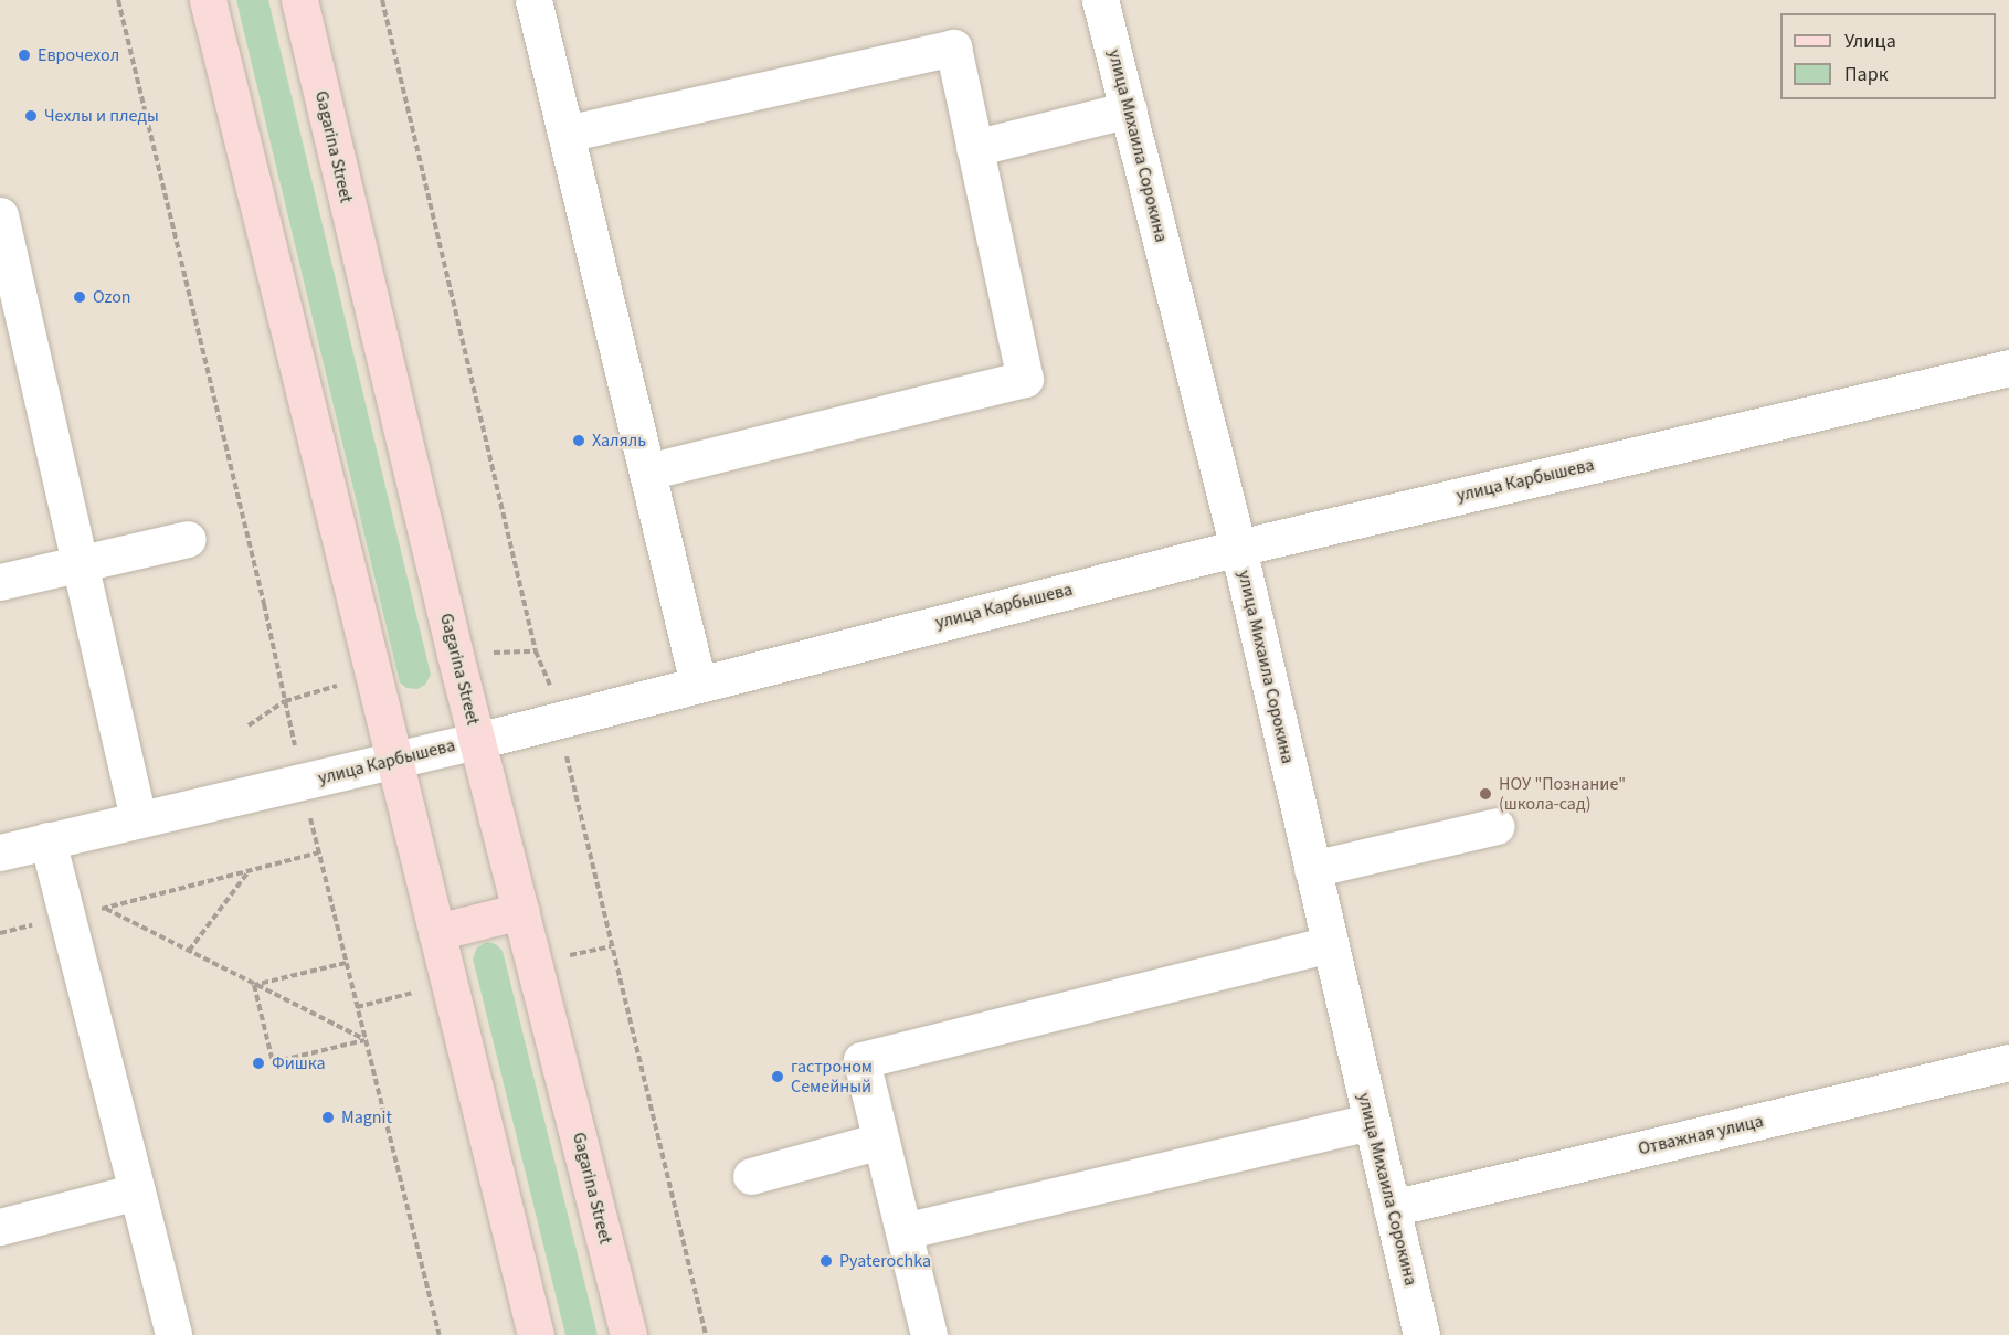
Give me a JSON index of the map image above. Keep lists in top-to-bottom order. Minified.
{"streets":{"main road":["Gagarina Street"],"street":["улица Михаила Сорокина","улица Карбышева","Отважная улица"]},"crossings":[["улица Михаила Сорокина","улица Карбышева"],["улица Михаила Сорокина","Отважная улица"],["Gagarina Street","улица Карбышева"]],"places":["Еврочехол","Чехлы и пледы","Ozon","Халяль","НОУ \"Познание\" (школа-сад)","Фишка","гастроном Семейный","Magnit","Pyaterochka"],"legend":["Улица","Парк"]}
